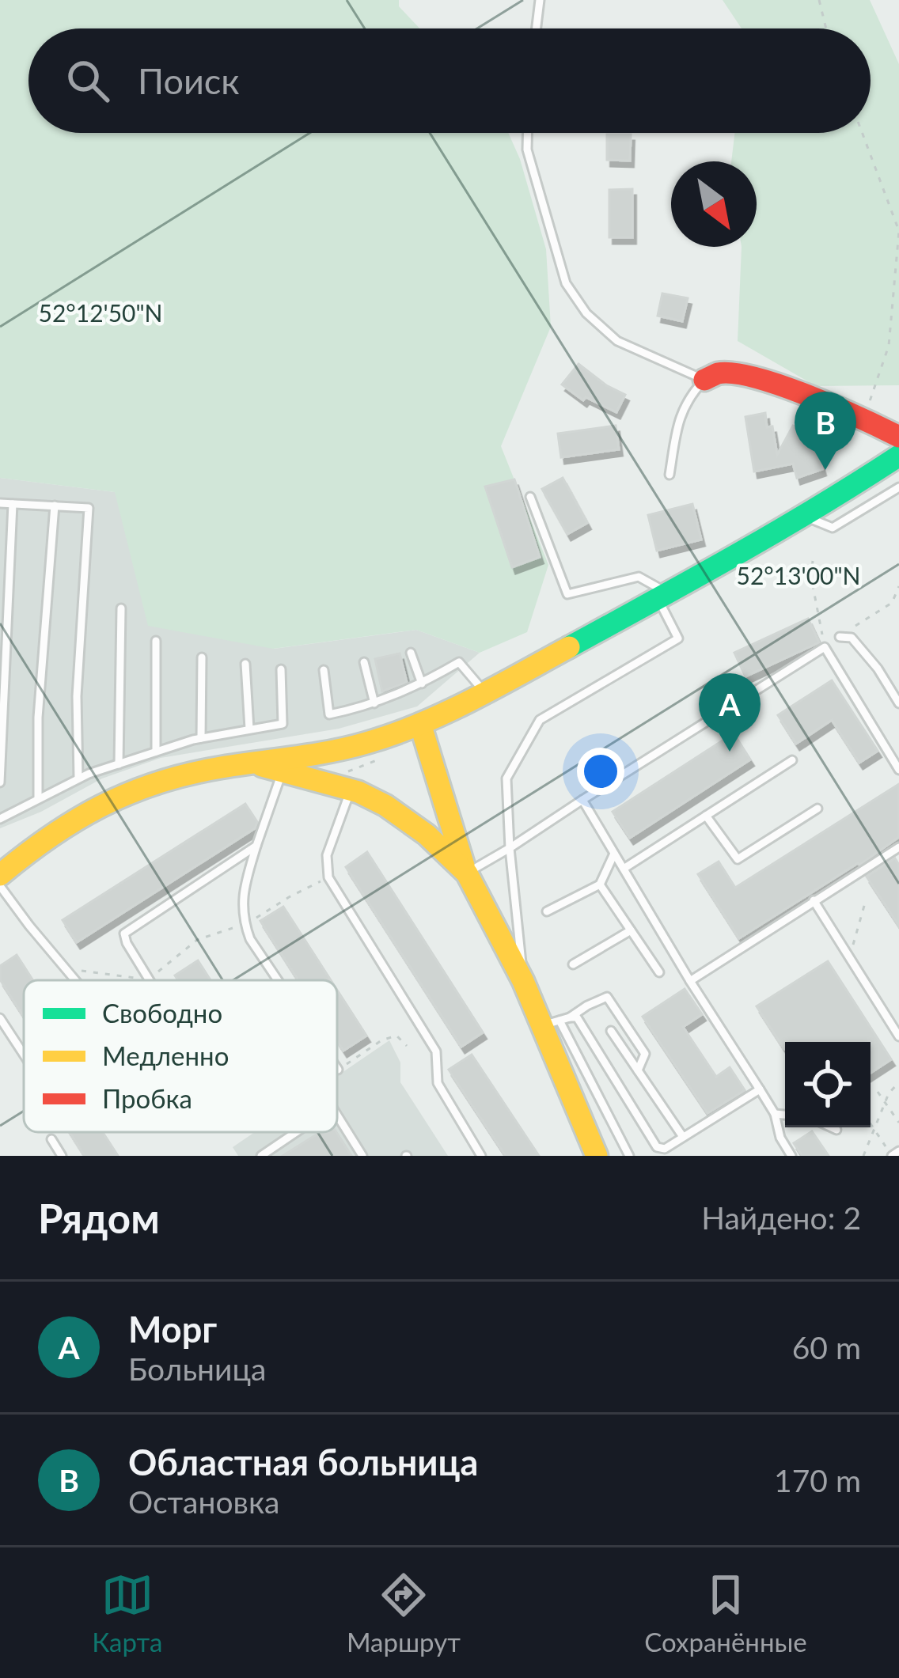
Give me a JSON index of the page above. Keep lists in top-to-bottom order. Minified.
{"legend":["Свободно","Медленно","Пробка"],"north":"bottom right","page":{"search":"Поиск","pins":["B","A"],"heading":["Рядом","Найдено: 2"],"list":[{"mark":"A","name":"Морг","note":"Больница","value":"60 m"},{"mark":"B","name":"Областная больница","note":"Остановка","value":"170 m"}],"nav":["Карта","Маршрут","Сохранённые"]},"coordinates":["52°12'50\"N","52°13'00\"N"]}
